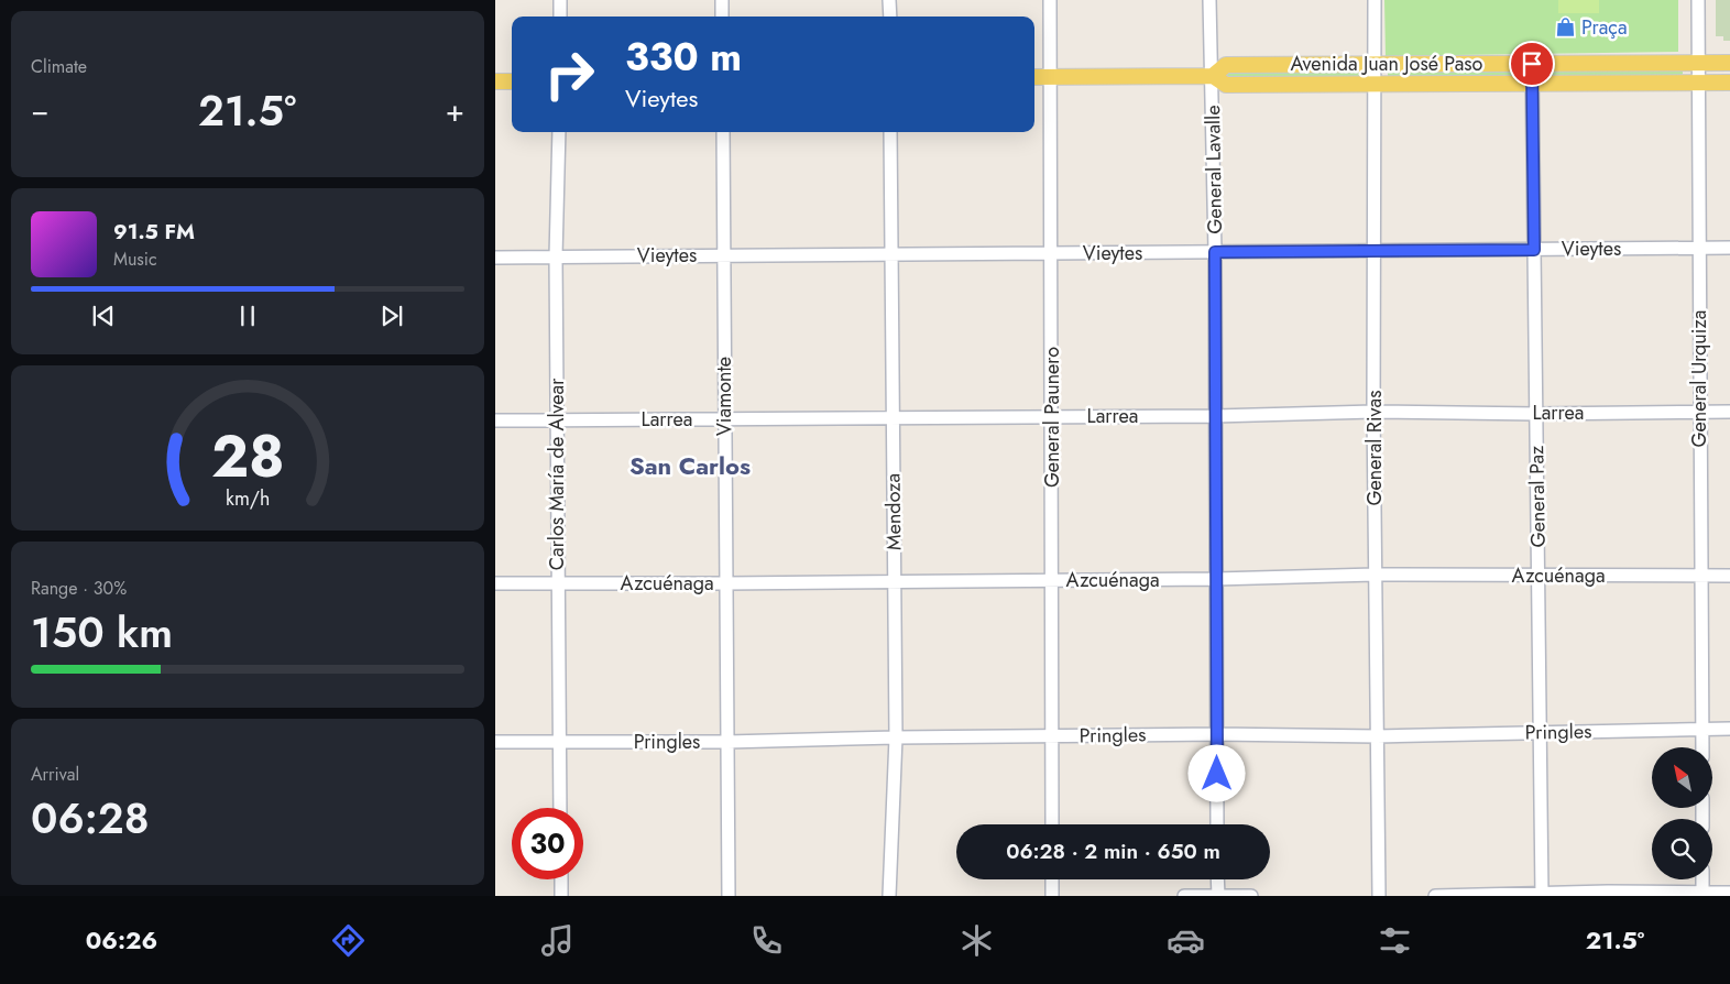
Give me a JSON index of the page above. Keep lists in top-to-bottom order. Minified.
{"streets":{"main road":["Avenida Juan José Paso"],"street":["General Lavalle","Vieytes","General Urquiza","Viamonte","Larrea","General Paunero","General Rivas","Carlos María de Alvear","General Paz","Mendoza","Azcuénaga","Pringles"]},"crossings":[["Avenida Juan José Paso","General Lavalle"],["Avenida Juan José Paso","General Urquiza"],["Avenida Juan José Paso","General Paunero"],["Avenida Juan José Paso","General Rivas"],["Avenida Juan José Paso","General Paz"],["General Lavalle","Vieytes"],["General Lavalle","Larrea"],["General Lavalle","Azcuénaga"],["General Lavalle","Pringles"],["Vieytes","General Urquiza"],["Vieytes","Viamonte"],["Vieytes","General Paunero"],["Vieytes","General Rivas"],["Vieytes","Carlos María de Alvear"],["Vieytes","General Paz"],["Vieytes","Mendoza"],["General Urquiza","Larrea"],["General Urquiza","Azcuénaga"],["General Urquiza","Pringles"],["Viamonte","Larrea"],["Viamonte","Azcuénaga"],["Viamonte","Pringles"],["Larrea","General Paunero"],["Larrea","General Rivas"],["Larrea","Carlos María de Alvear"],["Larrea","General Paz"],["Larrea","Mendoza"],["General Paunero","Azcuénaga"],["General Paunero","Pringles"],["General Rivas","Azcuénaga"],["General Rivas","Pringles"],["Carlos María de Alvear","Azcuénaga"],["Carlos María de Alvear","Pringles"],["General Paz","Azcuénaga"],["General Paz","Pringles"],["Mendoza","Azcuénaga"],["Mendoza","Pringles"]],"districts":["San Carlos"],"places":{"shop":["Praça"]},"north":"top left","page":{"tile":["Climate",["Range · 30%","150 km"],["Arrival","06:28"]],"turn":["330 m","Vieytes"],"heat":["−","21.5°","+"],"song":["91.5 FM","Music"],"limit":"30","trip":"06:28 · 2 min · 650 m","tabs":["06:26","21.5°"],"gauge":["28","km/h"]}}
